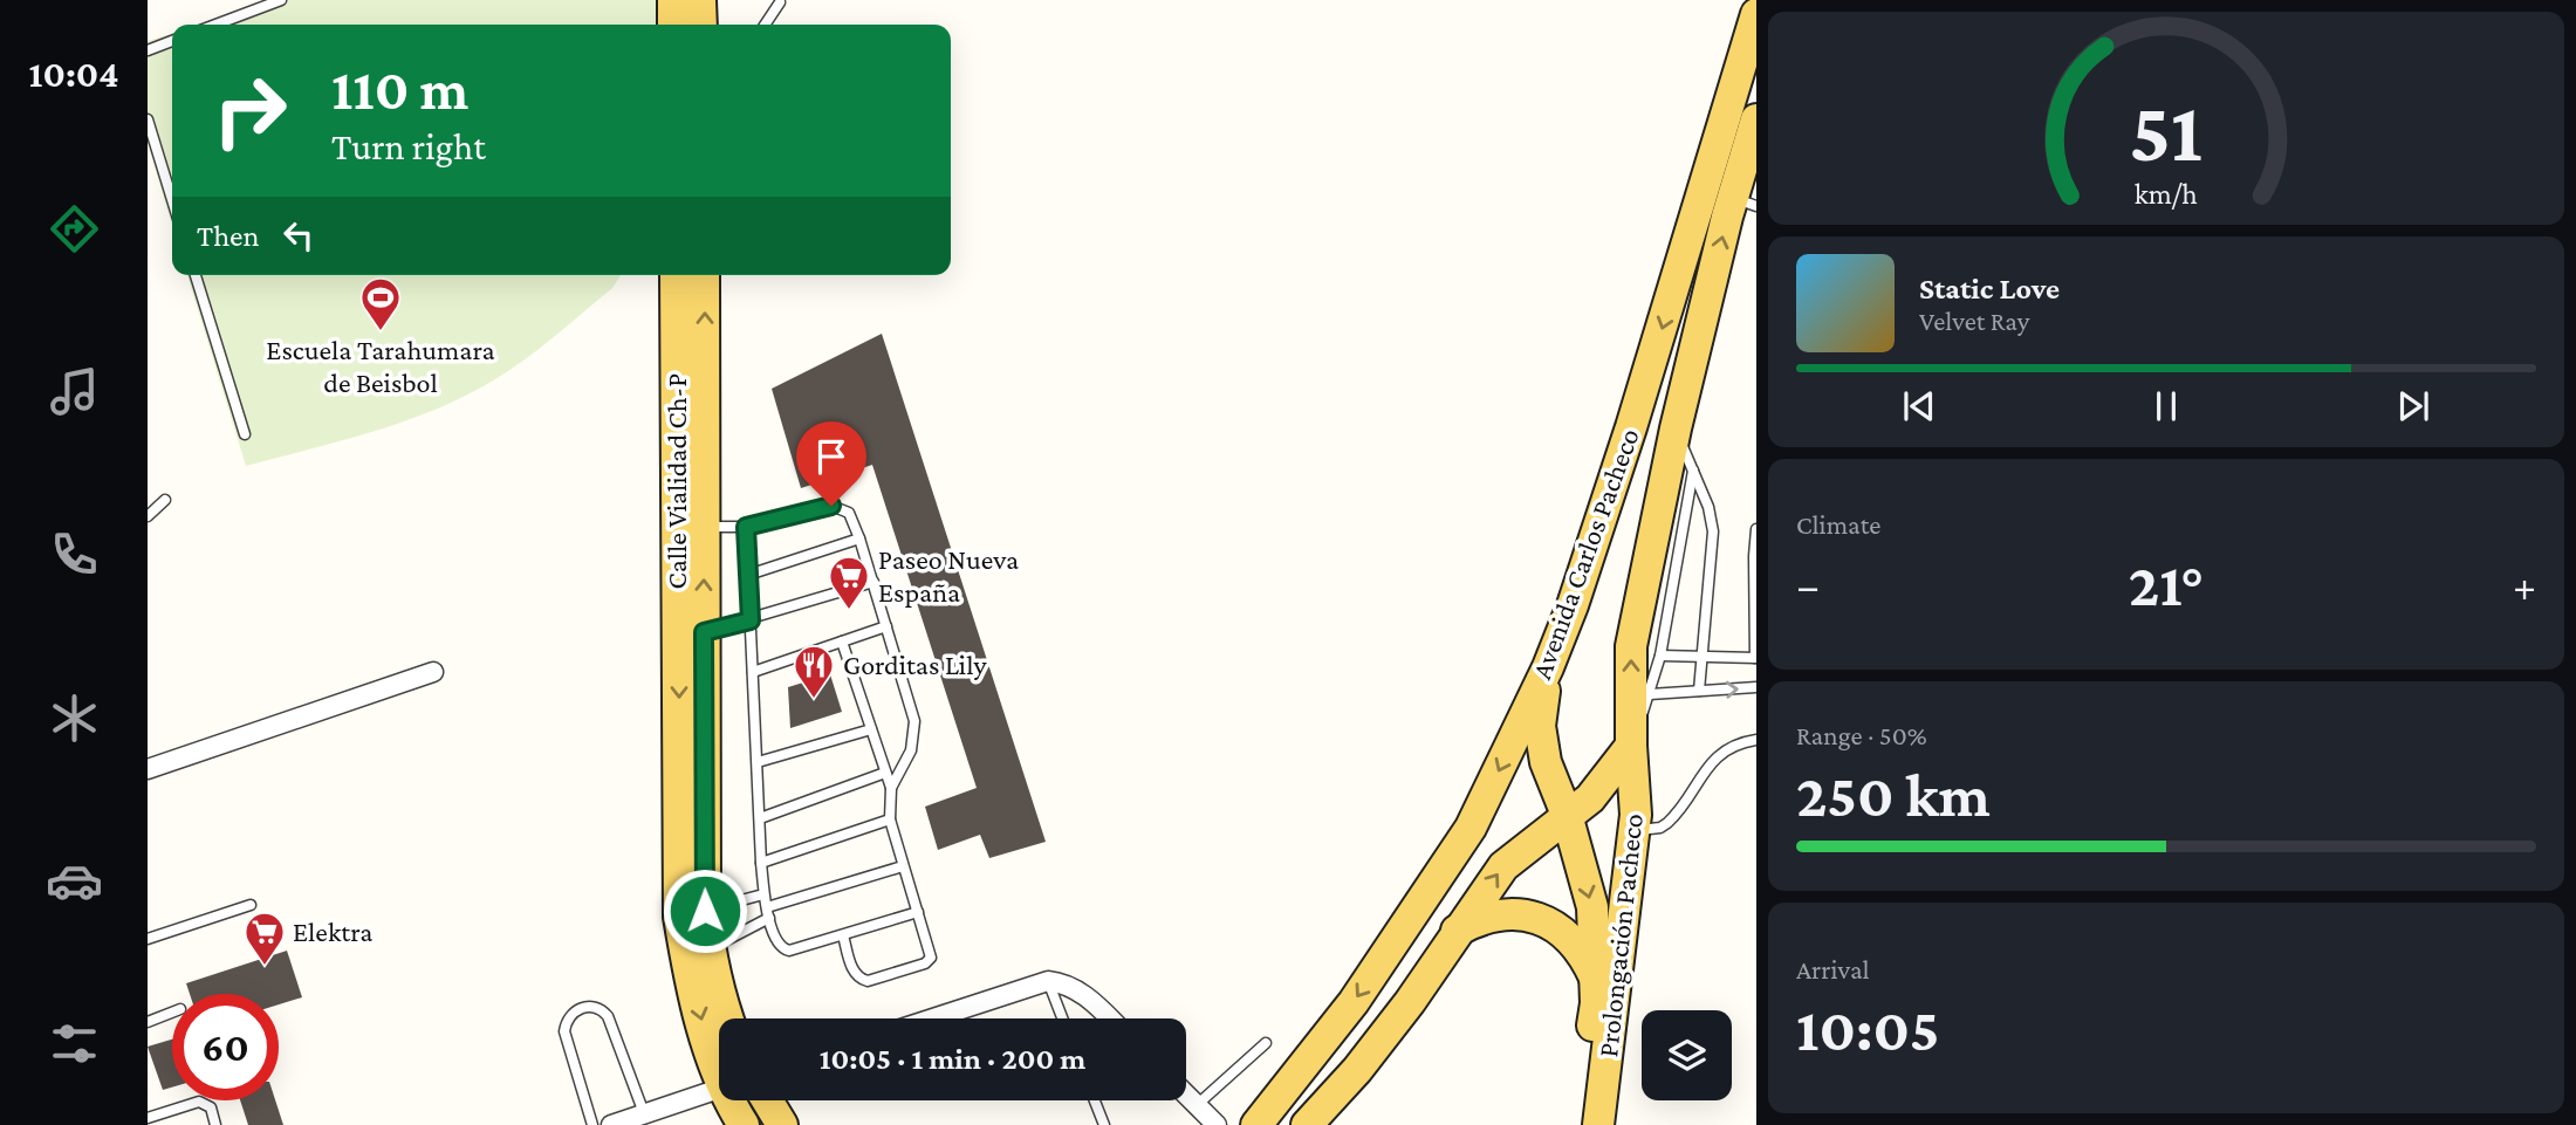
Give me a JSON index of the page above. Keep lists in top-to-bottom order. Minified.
{"streets":{"main road":["Calle Vialidad Ch-P","Avenida Carlos Pacheco","Prolongación Pacheco"]},"crossings":[["Avenida Carlos Pacheco","Prolongación Pacheco"]],"places":{"sports":["Escuela Tarahumara de Beisbol"],"supermarket":["Paseo Nueva España","Elektra"],"restaurant":["Gorditas Lily"]},"page":{"tabs":"10:04","turn":["110 m","Turn right"],"then":"Then","song":["Static Love","Velvet Ray"],"tile":["Climate",["Range · 50%","250 km"],["Arrival","10:05"]],"heat":["−","21°","+"],"limit":"60","trip":"10:05 · 1 min · 200 m","gauge":["51","km/h"]}}
